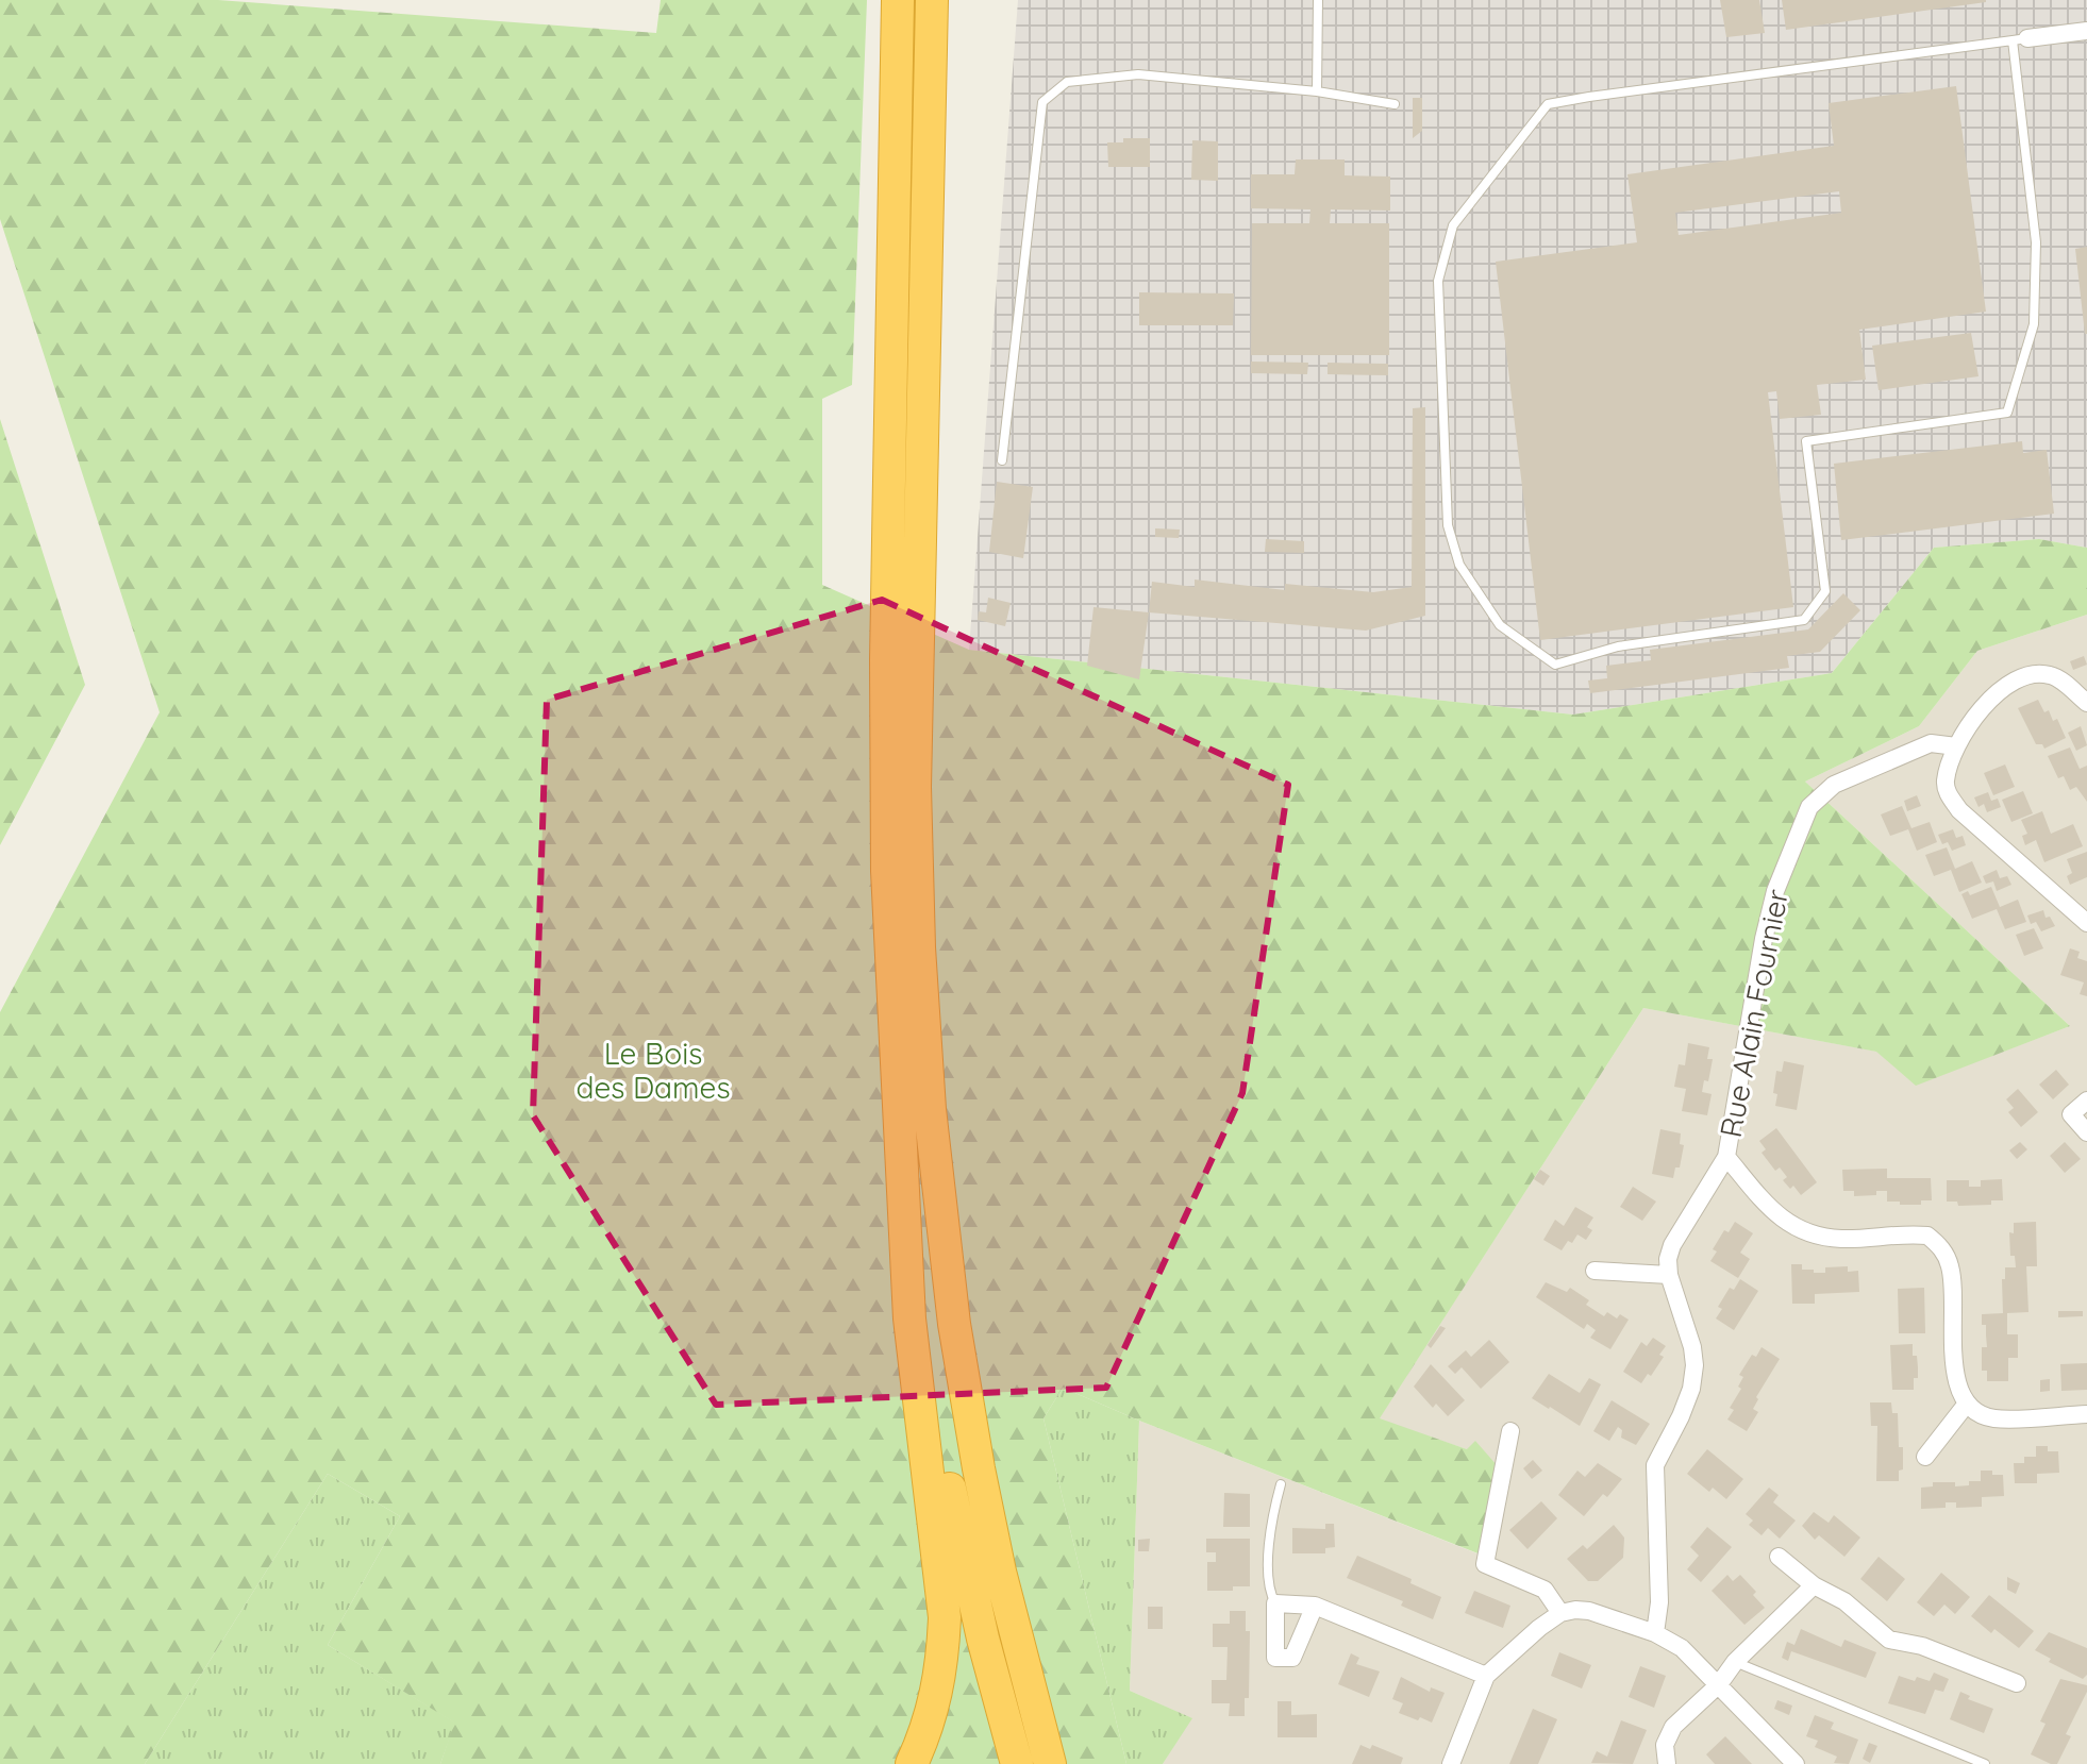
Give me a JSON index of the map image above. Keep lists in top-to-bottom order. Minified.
{"streets":{"street":["Rue Alain Fournier"]},"parks":["Le Bois des Dames"]}
